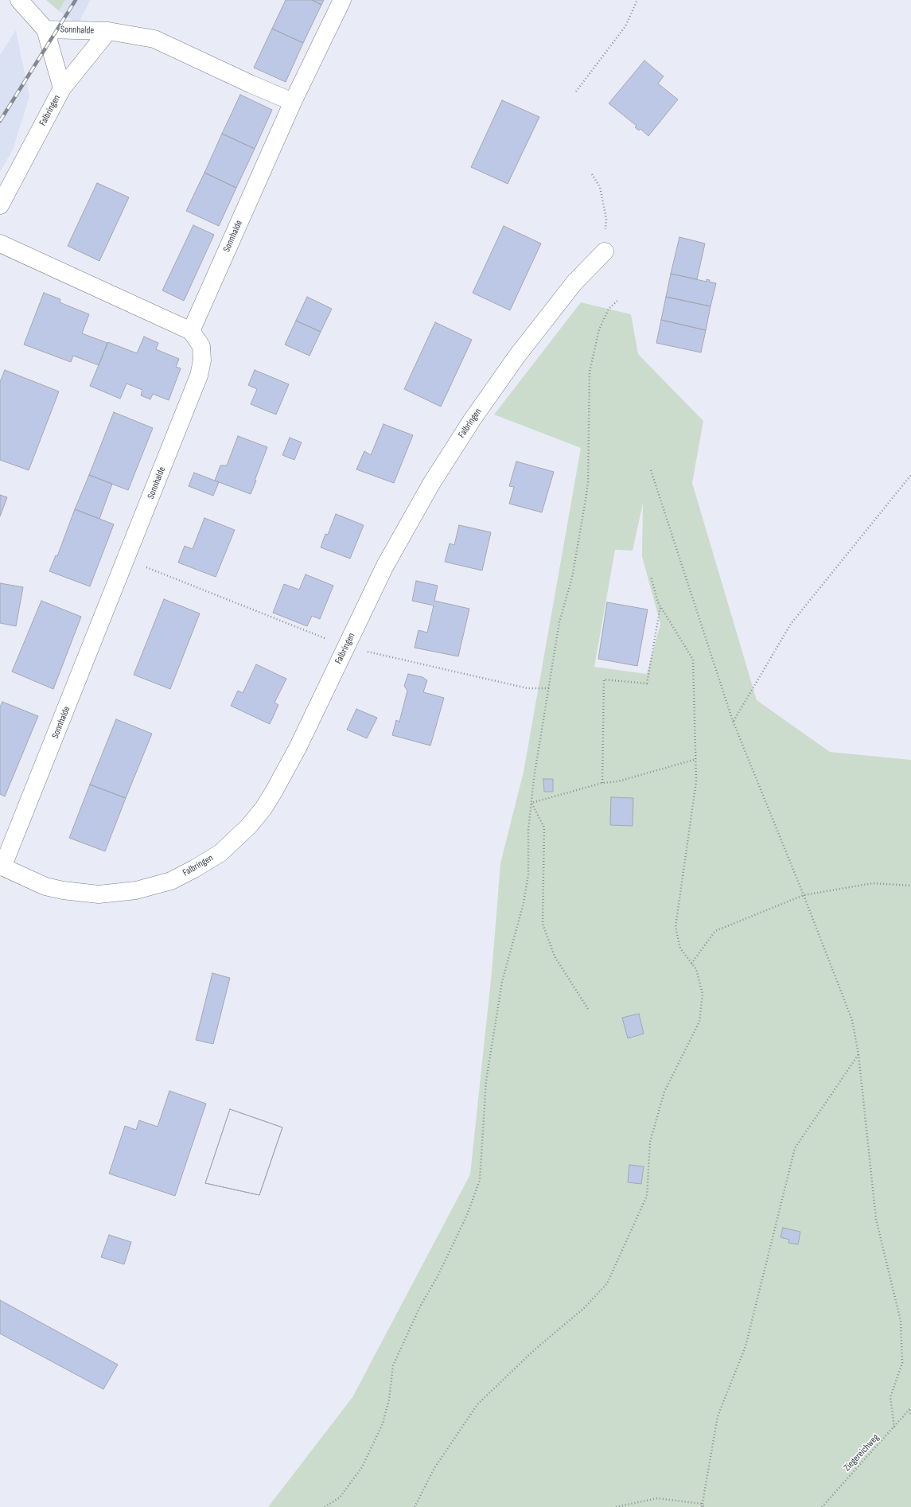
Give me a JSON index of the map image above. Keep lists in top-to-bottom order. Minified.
{"streets":{"street":["Sonnhalde","Falbringen"],"path":["Ziegereichweg"]},"crossings":[["Sonnhalde","Falbringen"]]}
